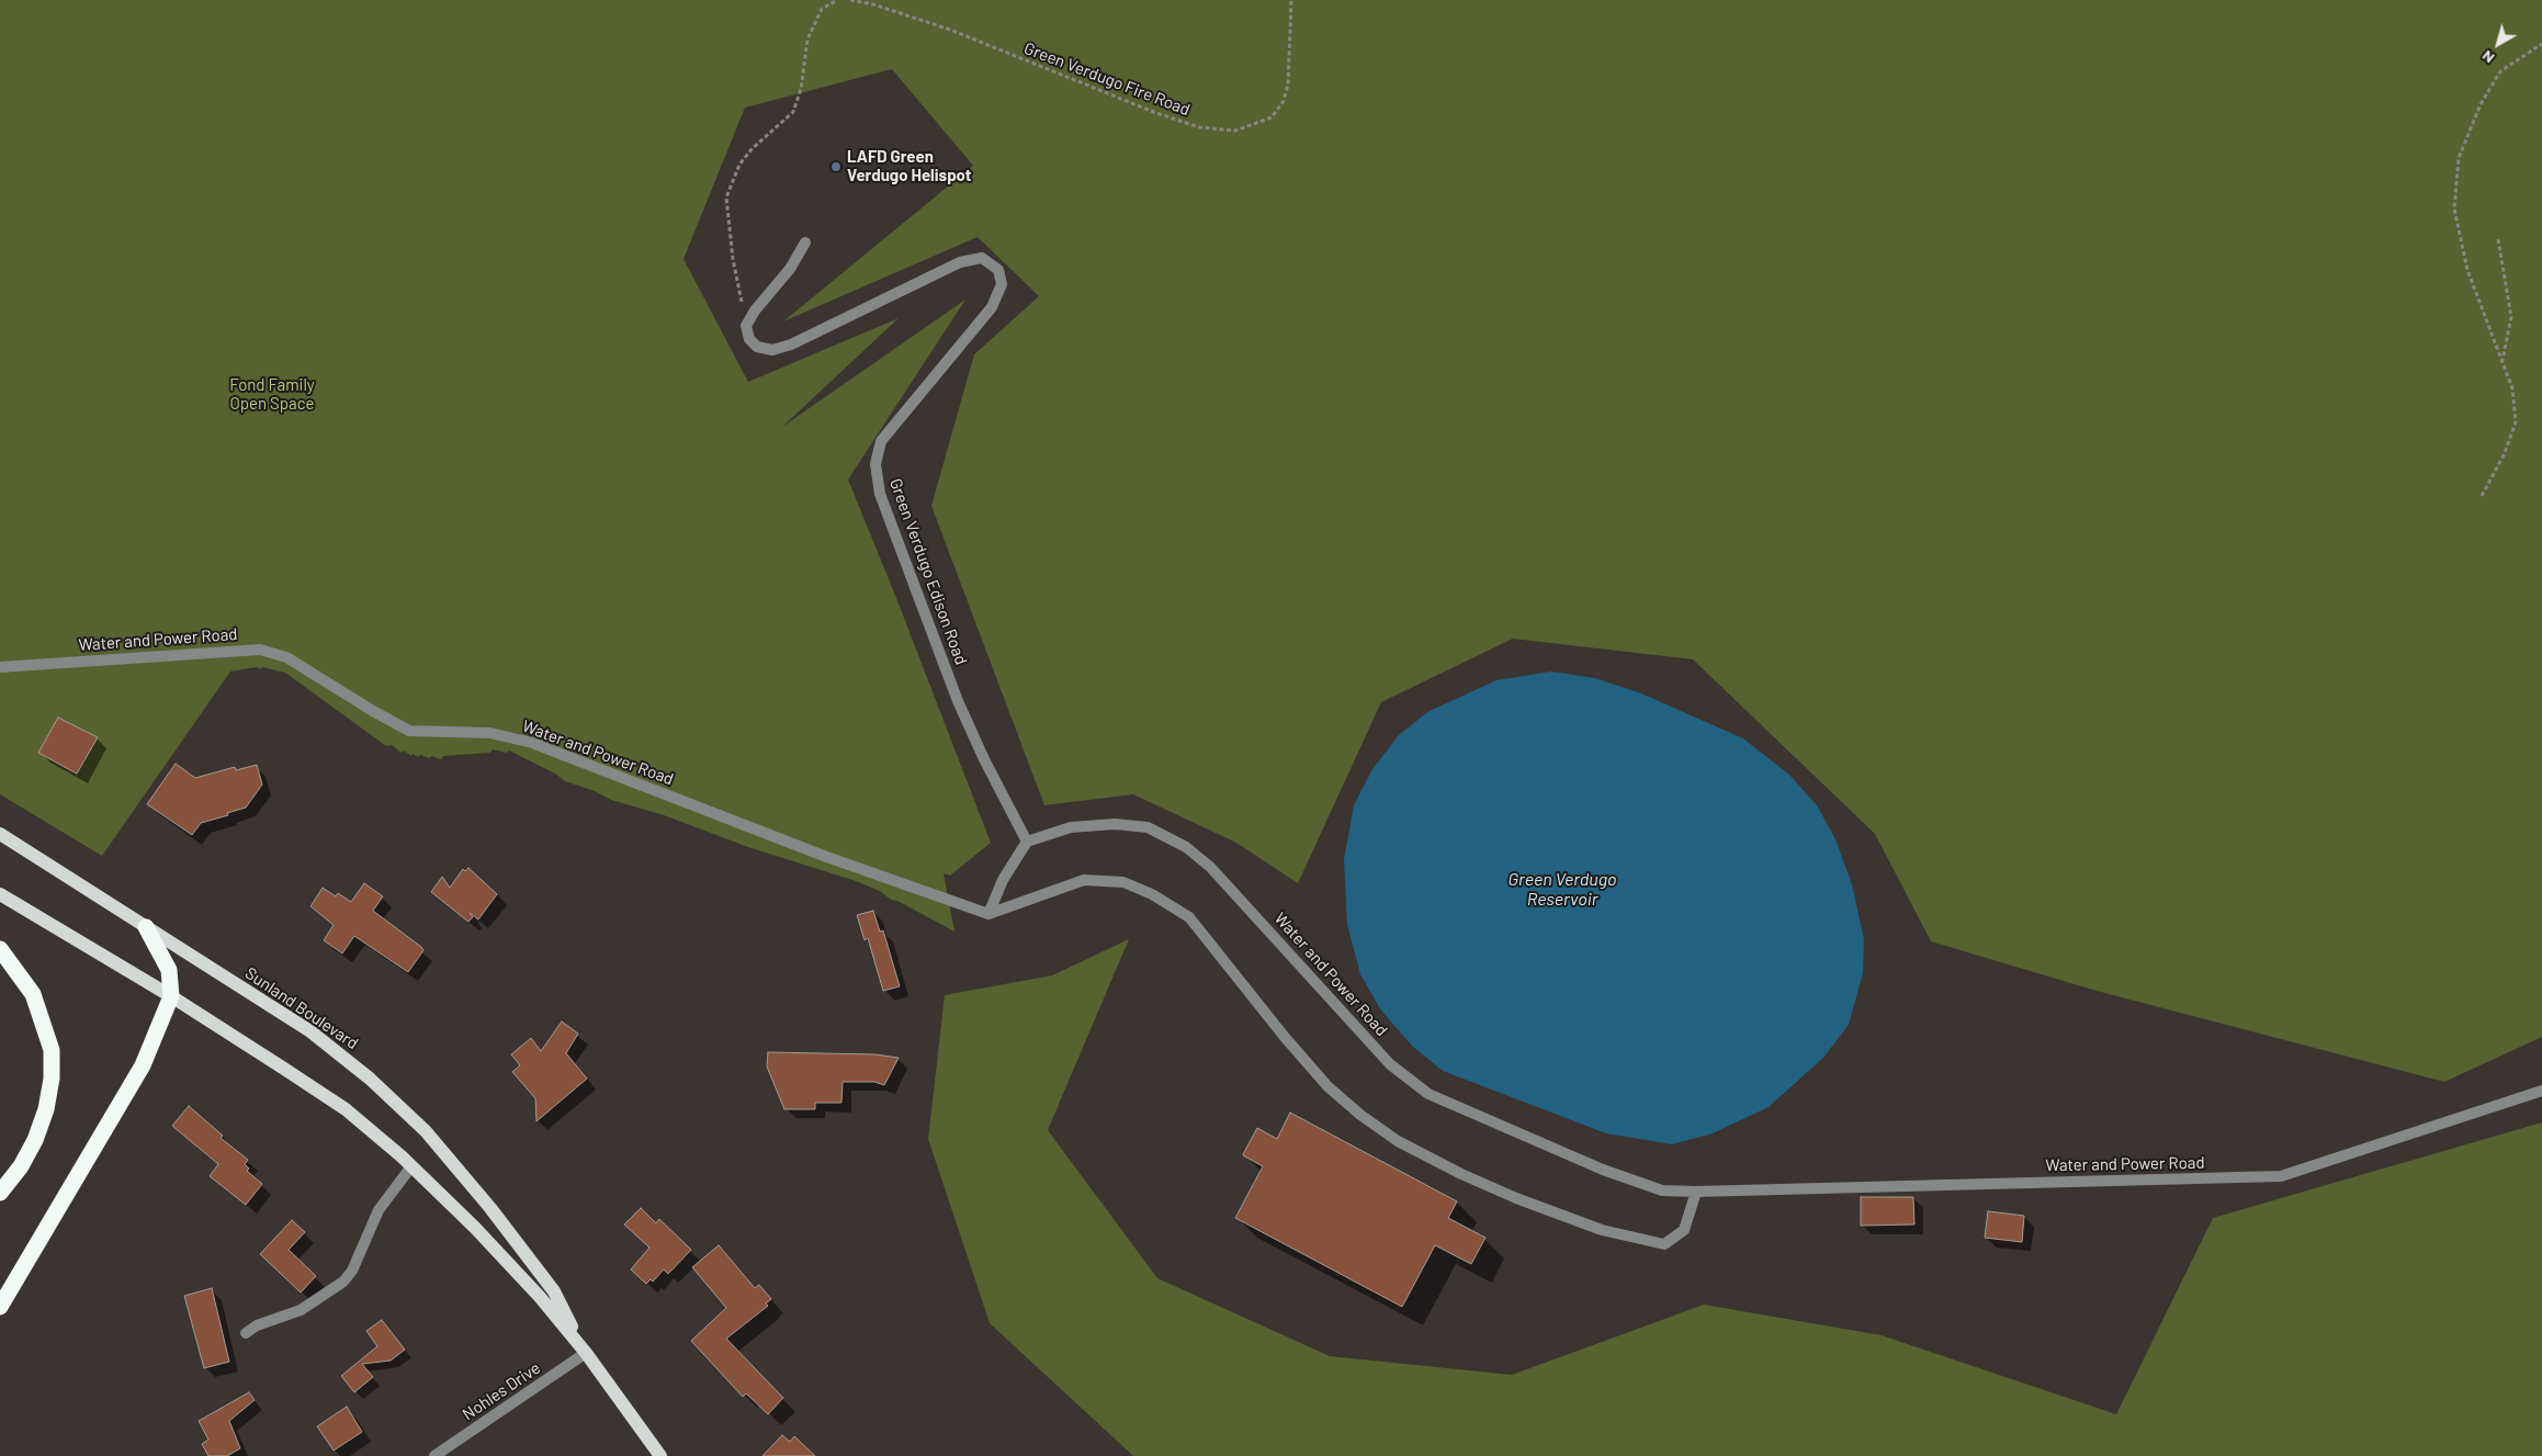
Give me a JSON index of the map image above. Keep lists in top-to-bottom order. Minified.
{"streets":{"main road":["Sunland Boulevard"],"street":["Green Verdugo Edison Road","Water and Power Road","Nohles Drive"],"path":["Green Verdugo Fire Road"]},"crossings":[["Green Verdugo Edison Road","Water and Power Road"],["Sunland Boulevard","Nohles Drive"]],"water":["Green Verdugo Reservoir"],"parks":["Fond Family Open Space"],"places":["LAFD Green Verdugo Helispot"],"north":"bottom left"}
